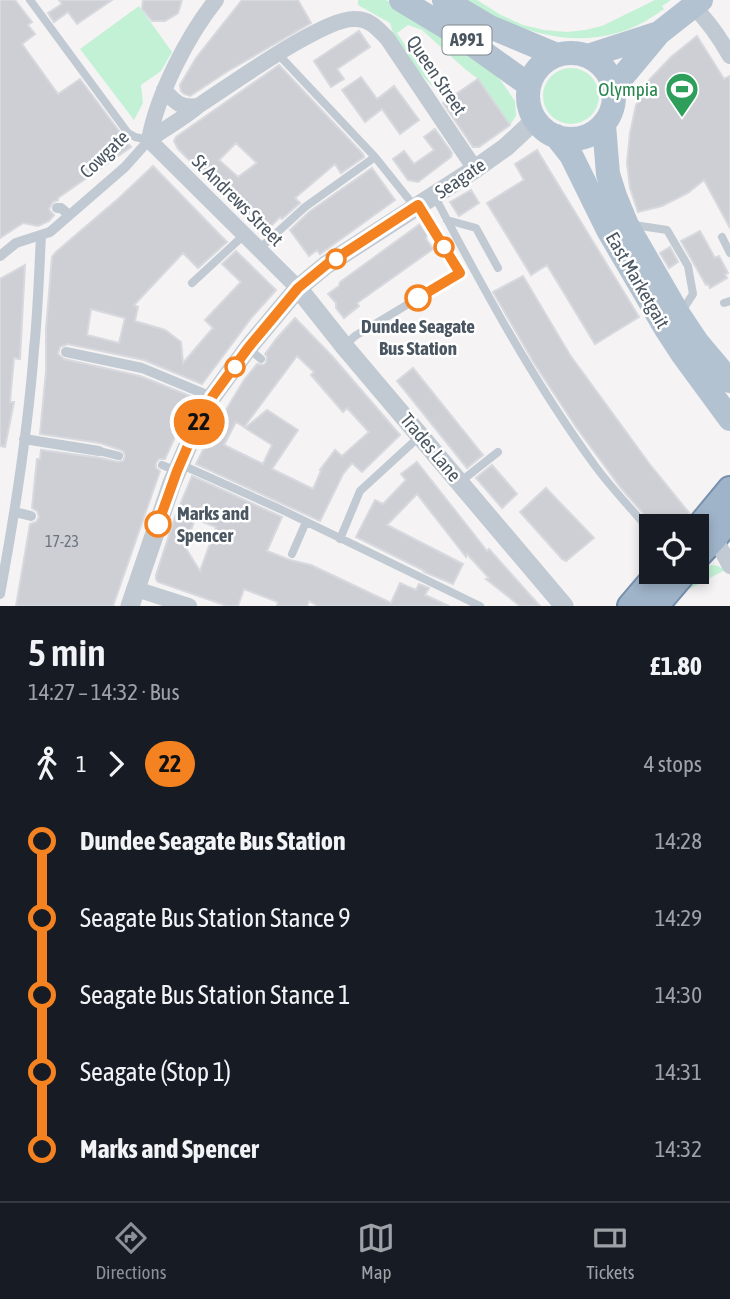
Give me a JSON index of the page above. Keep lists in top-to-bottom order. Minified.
{"streets":{"main road":["A991","East Marketgait"],"street":["Queen Street","Cowgate","Seagate","St Andrews Street","Trades Lane"]},"crossings":[["A991","Seagate"],["A991","East Marketgait"],["Queen Street","Cowgate"],["Queen Street","Seagate"],["Cowgate","St Andrews Street"],["Seagate","St Andrews Street"],["Seagate","East Marketgait"],["Seagate","Trades Lane"],["St Andrews Street","Trades Lane"]],"places":{"sports":["Olympia"],"other":["Dundee Seagate Bus Station","Marks and Spencer"]},"lines":["bus line 22"],"house_numbers":["17-23"],"page":{"on_map":"22","heading":["5 min","14:27 – 14:32 · Bus","£1.80"],"legs":["1","22","4 stops"],"list":[{"name":"Dundee Seagate Bus Station","value":"14:28"},{"name":"Seagate Bus Station Stance 9","value":"14:29"},{"name":"Seagate Bus Station Stance 1","value":"14:30"},{"name":"Seagate (Stop 1)","value":"14:31"},{"name":"Marks and Spencer","value":"14:32"}],"tabs":["Directions","Map","Tickets"]}}
